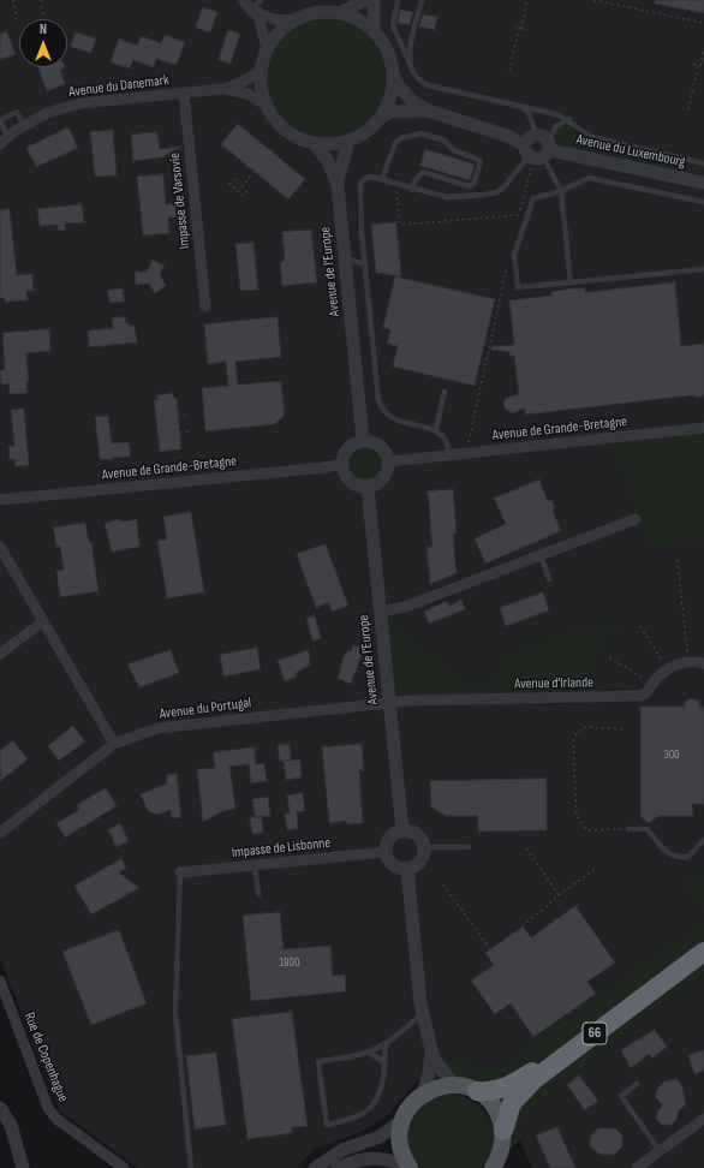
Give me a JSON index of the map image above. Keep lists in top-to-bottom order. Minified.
{"streets":{"highway":["66"],"street":["Avenue du Danemark","Avenue du Luxembourg","Impasse de Varsovie","Avenue de l'Europe","Avenue de Grande-Bretagne","Avenue d'Irlande","Avenue du Portugal","Impasse de Lisbonne","Rue de Copenhague"]},"crossings":[["Avenue du Danemark","Impasse de Varsovie"],["Avenue du Danemark","Avenue de l'Europe"],["Avenue de l'Europe","Avenue de Grande-Bretagne"],["Avenue de l'Europe","Avenue d'Irlande"],["Avenue de l'Europe","Avenue du Portugal"],["Avenue de l'Europe","Impasse de Lisbonne"],["Avenue d'Irlande","Avenue du Portugal"]],"house_numbers":["300","1900"],"north":"top"}
